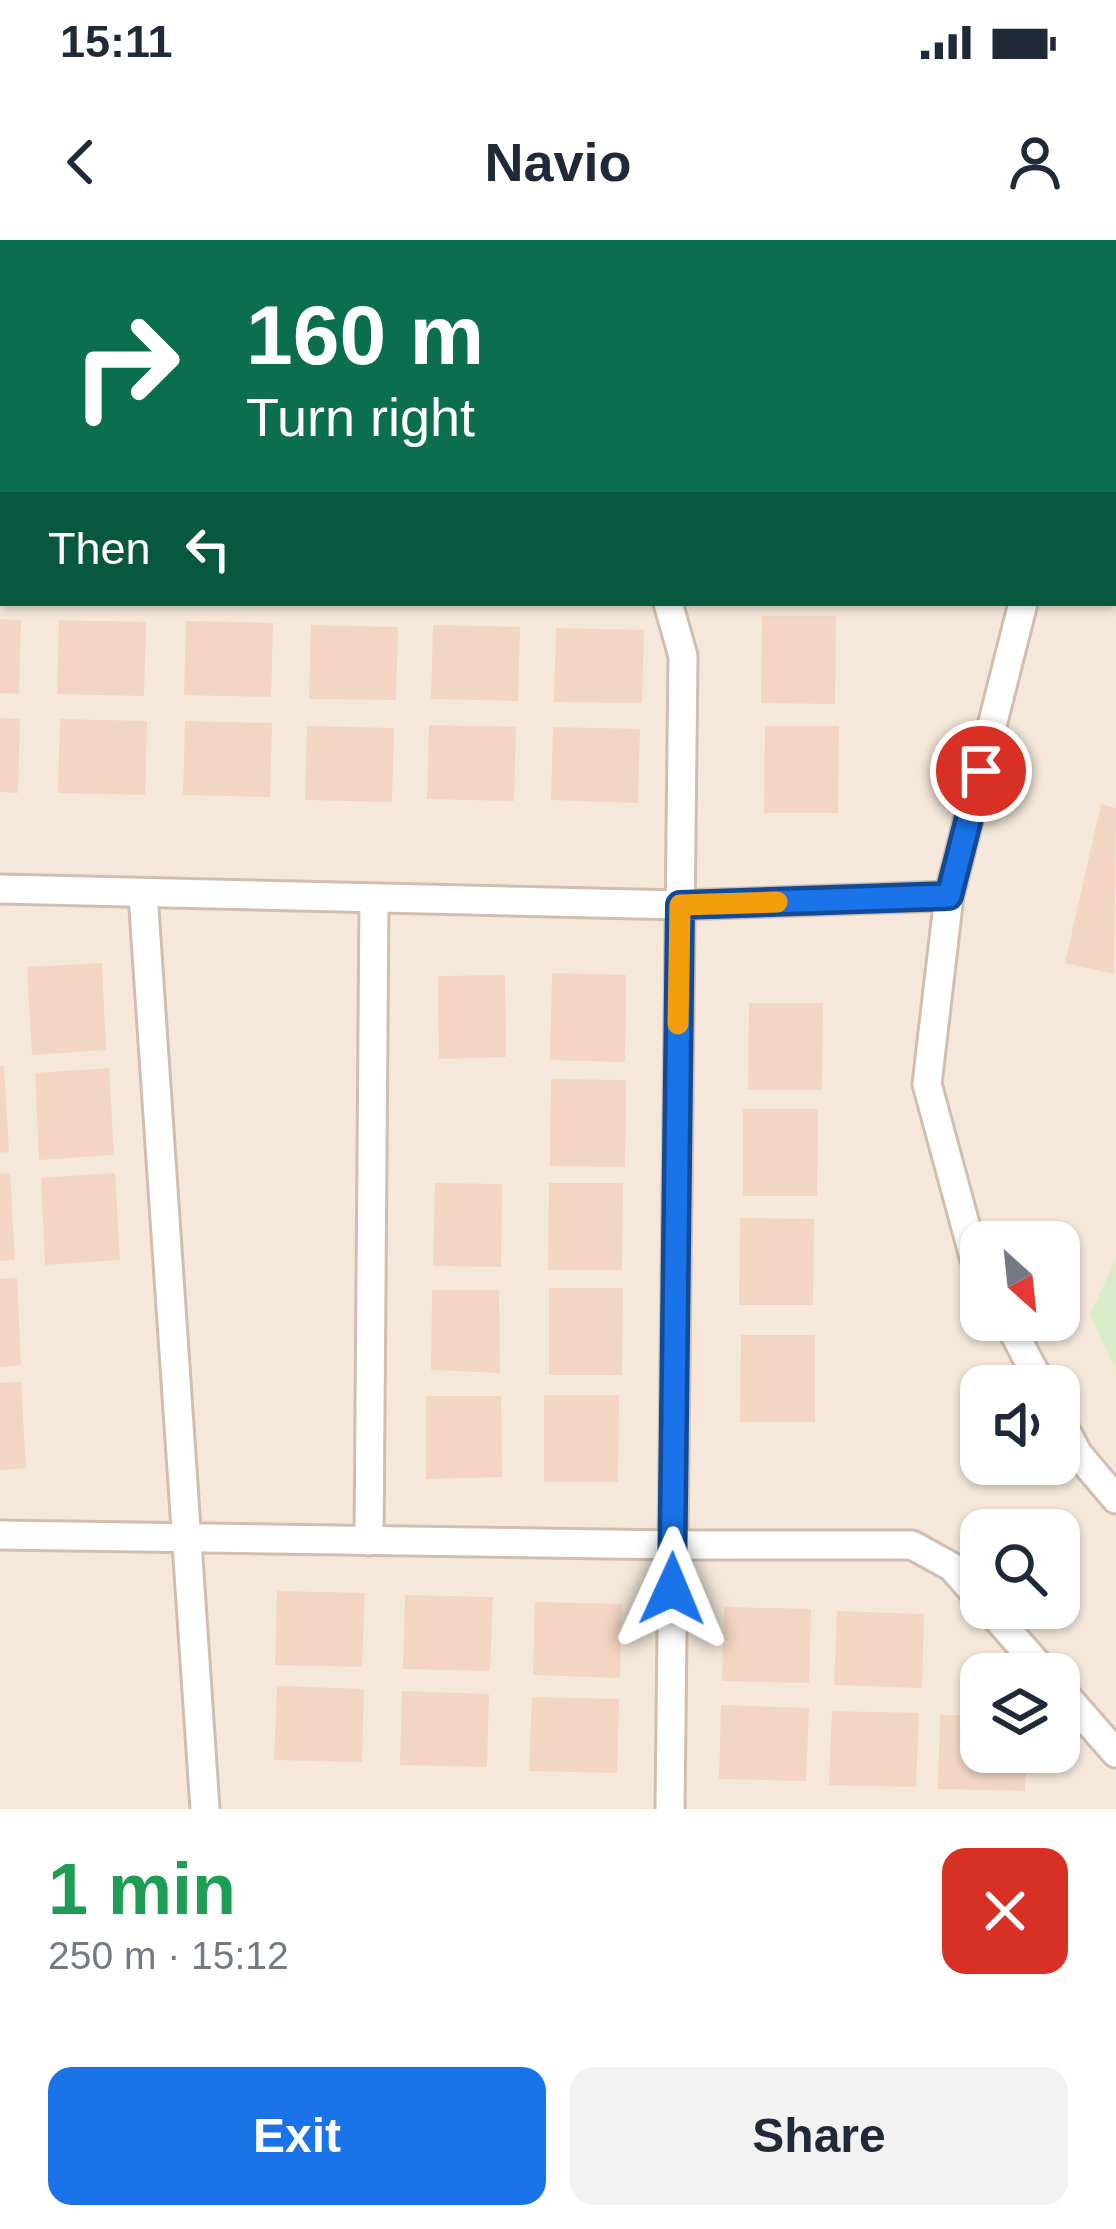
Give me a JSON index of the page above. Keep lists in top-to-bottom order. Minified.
{"north":"bottom right","page":{"status":"15:11","header":"Navio","turn":["160 m","Turn right"],"then":"Then","heading":["1 min","250 m · 15:12"],"buttons":["Exit","Share"]}}
